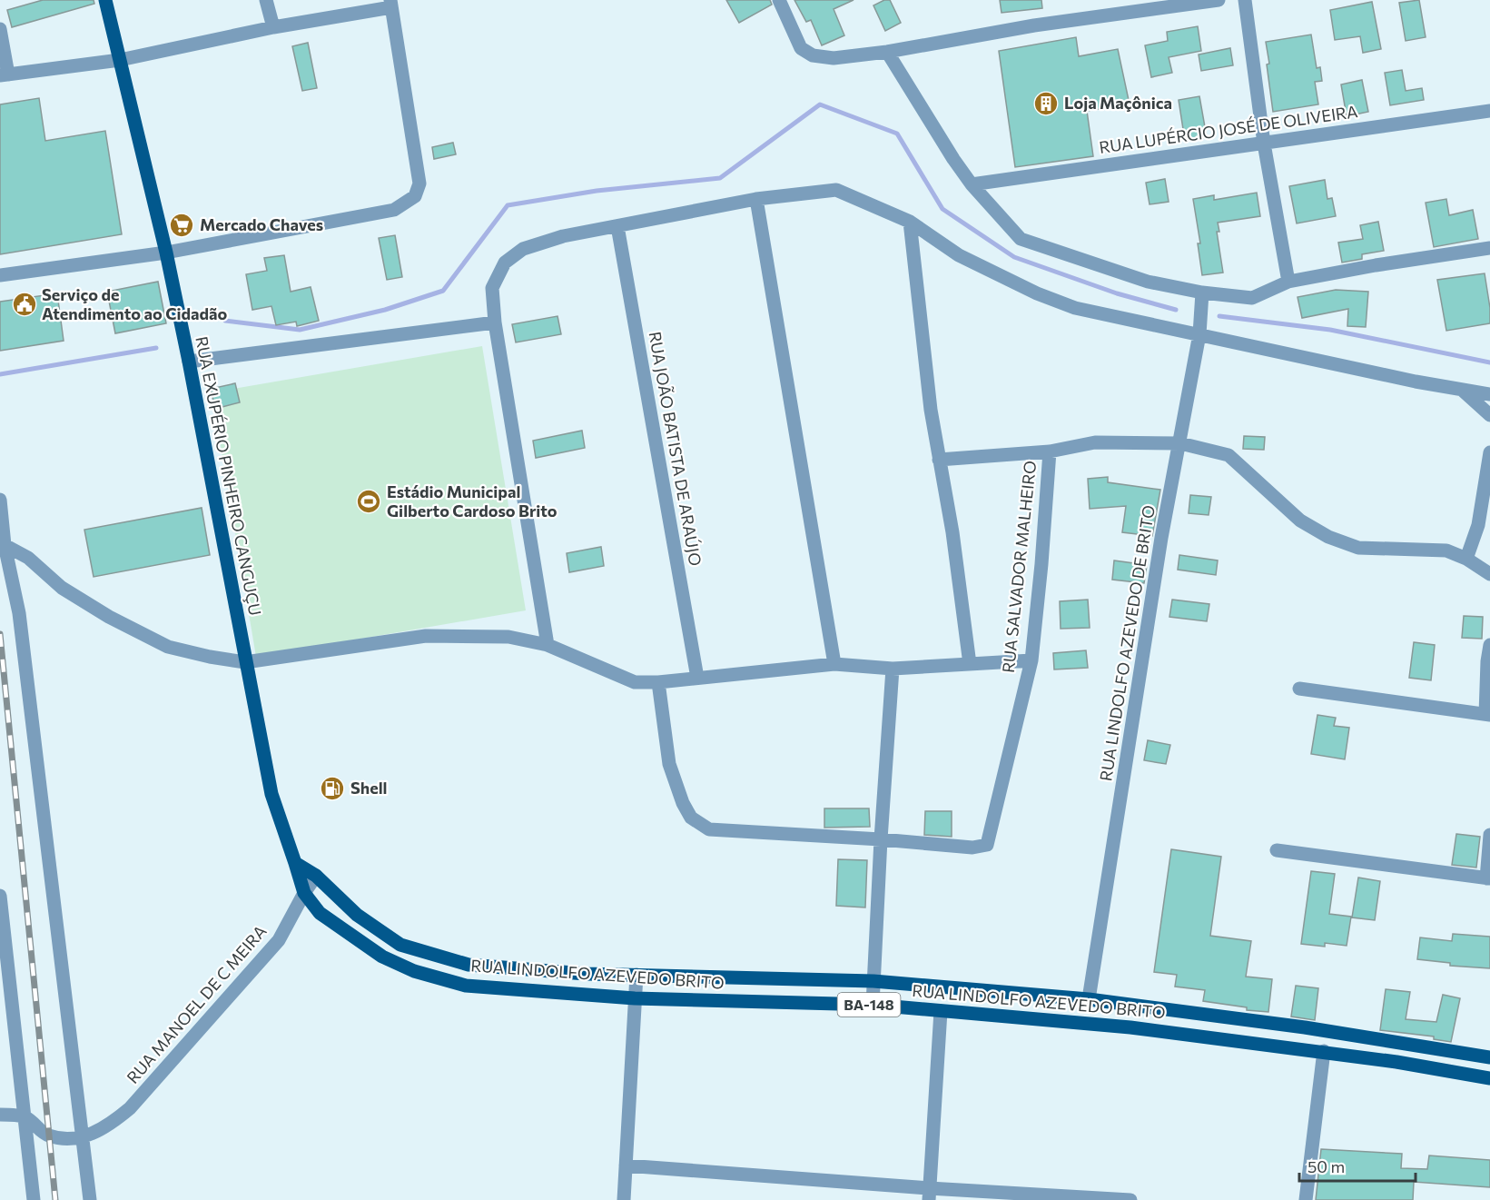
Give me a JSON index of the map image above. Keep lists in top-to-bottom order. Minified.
{"streets":{"main road":["RUA EXUPÉRIO PINHEIRO CANGUÇU","RUA LINDOLFO AZEVEDO BRITO","BA-148"],"street":["RUA LUPÉRCIO JOSÉ DE OLIVEIRA","RUA JOÃO BATISTA DE ARAÚJO","RUA SALVADOR MALHEIRO","RUA LINDOLFO AZEVEDO DE BRITO","RUA MANOEL DE C MEIRA"]},"crossings":[["RUA EXUPÉRIO PINHEIRO CANGUÇU","RUA LINDOLFO AZEVEDO BRITO"],["RUA LINDOLFO AZEVEDO DE BRITO","RUA LINDOLFO AZEVEDO BRITO"],["RUA LINDOLFO AZEVEDO BRITO","RUA MANOEL DE C MEIRA"]],"places":{"building":["Loja Maçônica"],"supermarket":["Mercado Chaves"],"public building":["Serviço de Atendimento ao Cidadão"],"sports":["Estádio Municipal Gilberto Cardoso Brito"],"fuel station":["Shell"]},"scale_bar":"50 m"}
